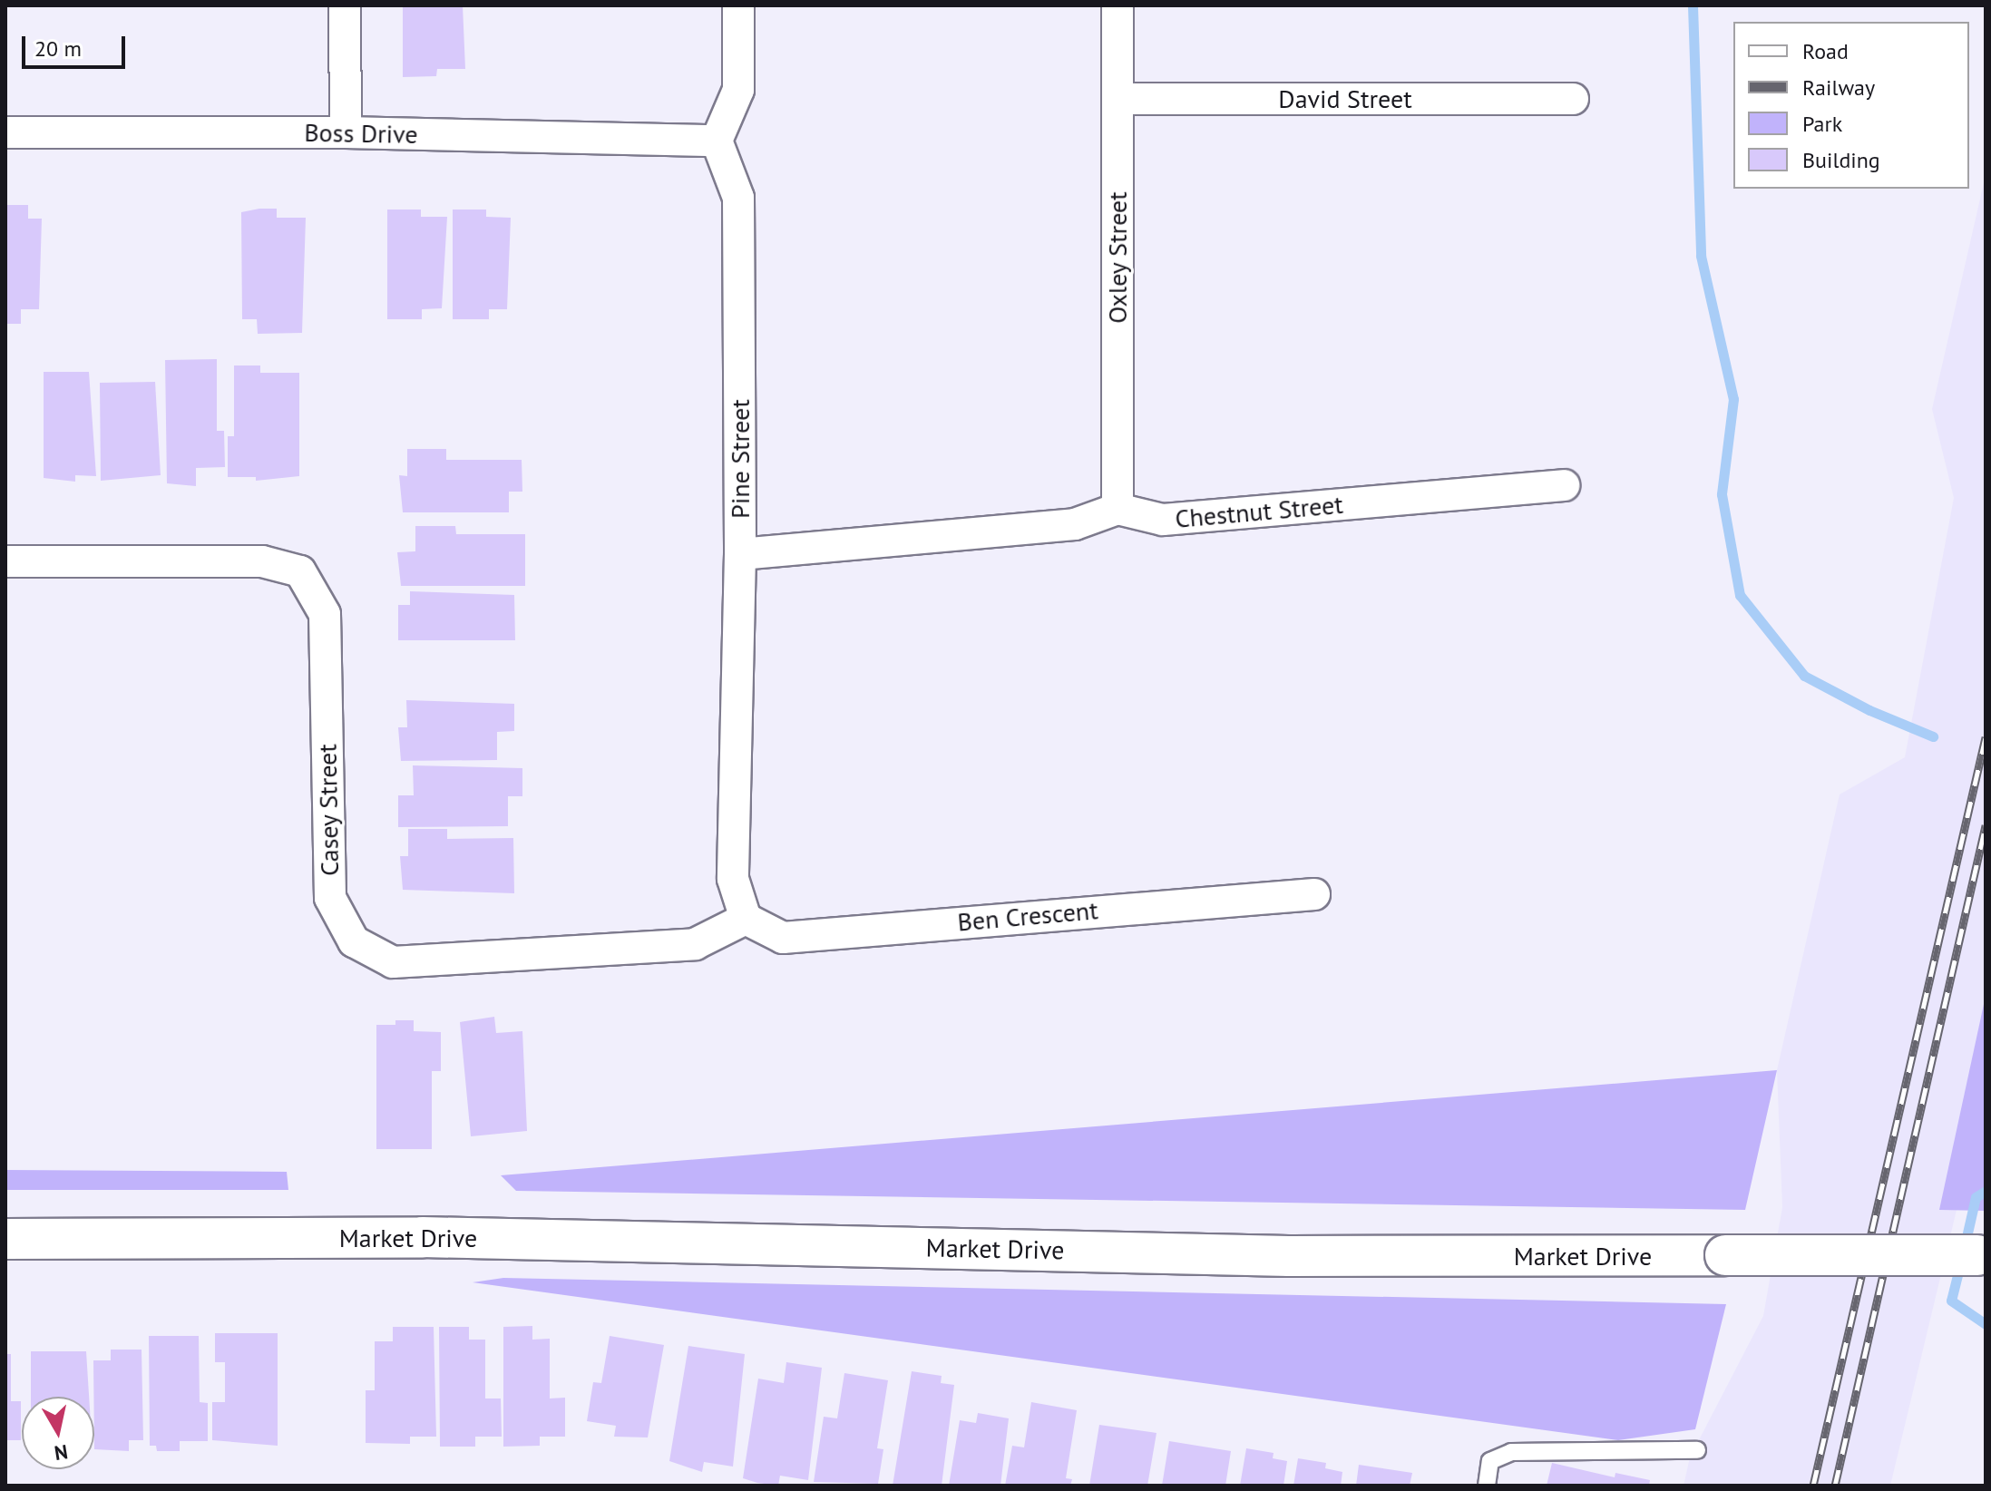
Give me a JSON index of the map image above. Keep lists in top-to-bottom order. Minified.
{"streets":{"street":["David Street","Boss Drive","Oxley Street","Pine Street","Chestnut Street","Casey Street","Ben Crescent","Market Drive"]},"crossings":[["David Street","Oxley Street"],["Boss Drive","Pine Street"],["Oxley Street","Chestnut Street"],["Pine Street","Casey Street"],["Pine Street","Ben Crescent"],["Casey Street","Ben Crescent"]],"legend":["Road","Railway","Park","Building"],"scale_bar":"20 m","north":"bottom"}
